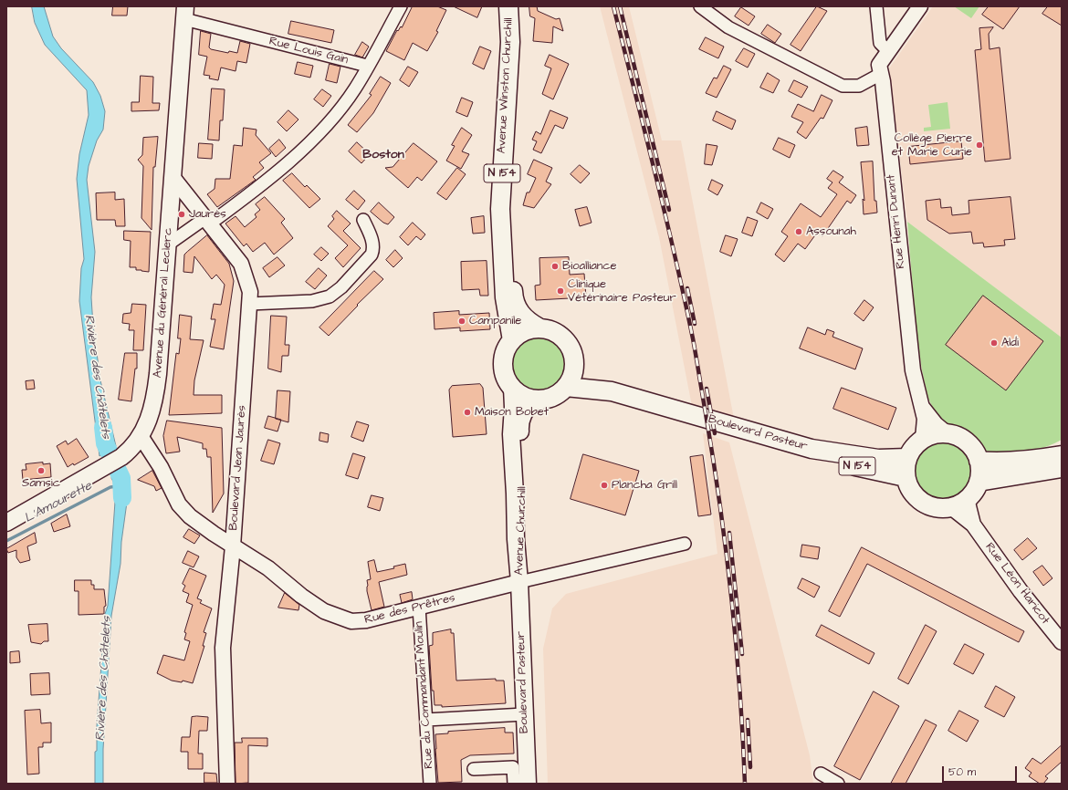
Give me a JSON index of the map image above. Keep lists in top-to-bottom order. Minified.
{"streets":{"main road":["Avenue Winston Churchill","N 154","Avenue du Général Leclerc","Boulevard Pasteur","Avenue Churchill"],"street":["Rue Louis Gain","Rue Henri Dunant","Boulevard Jean Jaurès","Rue Léon Haricot","Rue des Prêtres","Rue du Commandant Moulin"]},"crossings":[["Rue Louis Gain","Avenue du Général Leclerc"],["Avenue Winston Churchill","N 154"],["Avenue Winston Churchill","Avenue Churchill"],["N 154","Rue Henri Dunant"],["N 154","Boulevard Pasteur"],["N 154","Avenue Churchill"],["N 154","Rue Léon Haricot"],["Rue Henri Dunant","Boulevard Pasteur"],["Rue Henri Dunant","Rue Léon Haricot"],["Avenue du Général Leclerc","Boulevard Jean Jaurès"],["Avenue du Général Leclerc","Rue des Prêtres"],["Boulevard Pasteur","Avenue Churchill"],["Boulevard Pasteur","Rue Léon Haricot"],["Boulevard Pasteur","Rue des Prêtres"],["Boulevard Jean Jaurès","Rue des Prêtres"],["Avenue Churchill","Rue des Prêtres"],["Rue des Prêtres","Rue du Commandant Moulin"]],"districts":["Boston"],"water":["Rivière des Châtelets","L'Amourette"],"places":["Collège Pierre et Marie Curie","Jaurès","Assounah","Bioalliance","Clinique Vétérinaire Pasteur","Campanile","Aldi","Maison Bobet","Samsic","Plancha Grill"],"scale_bar":"50 m"}
